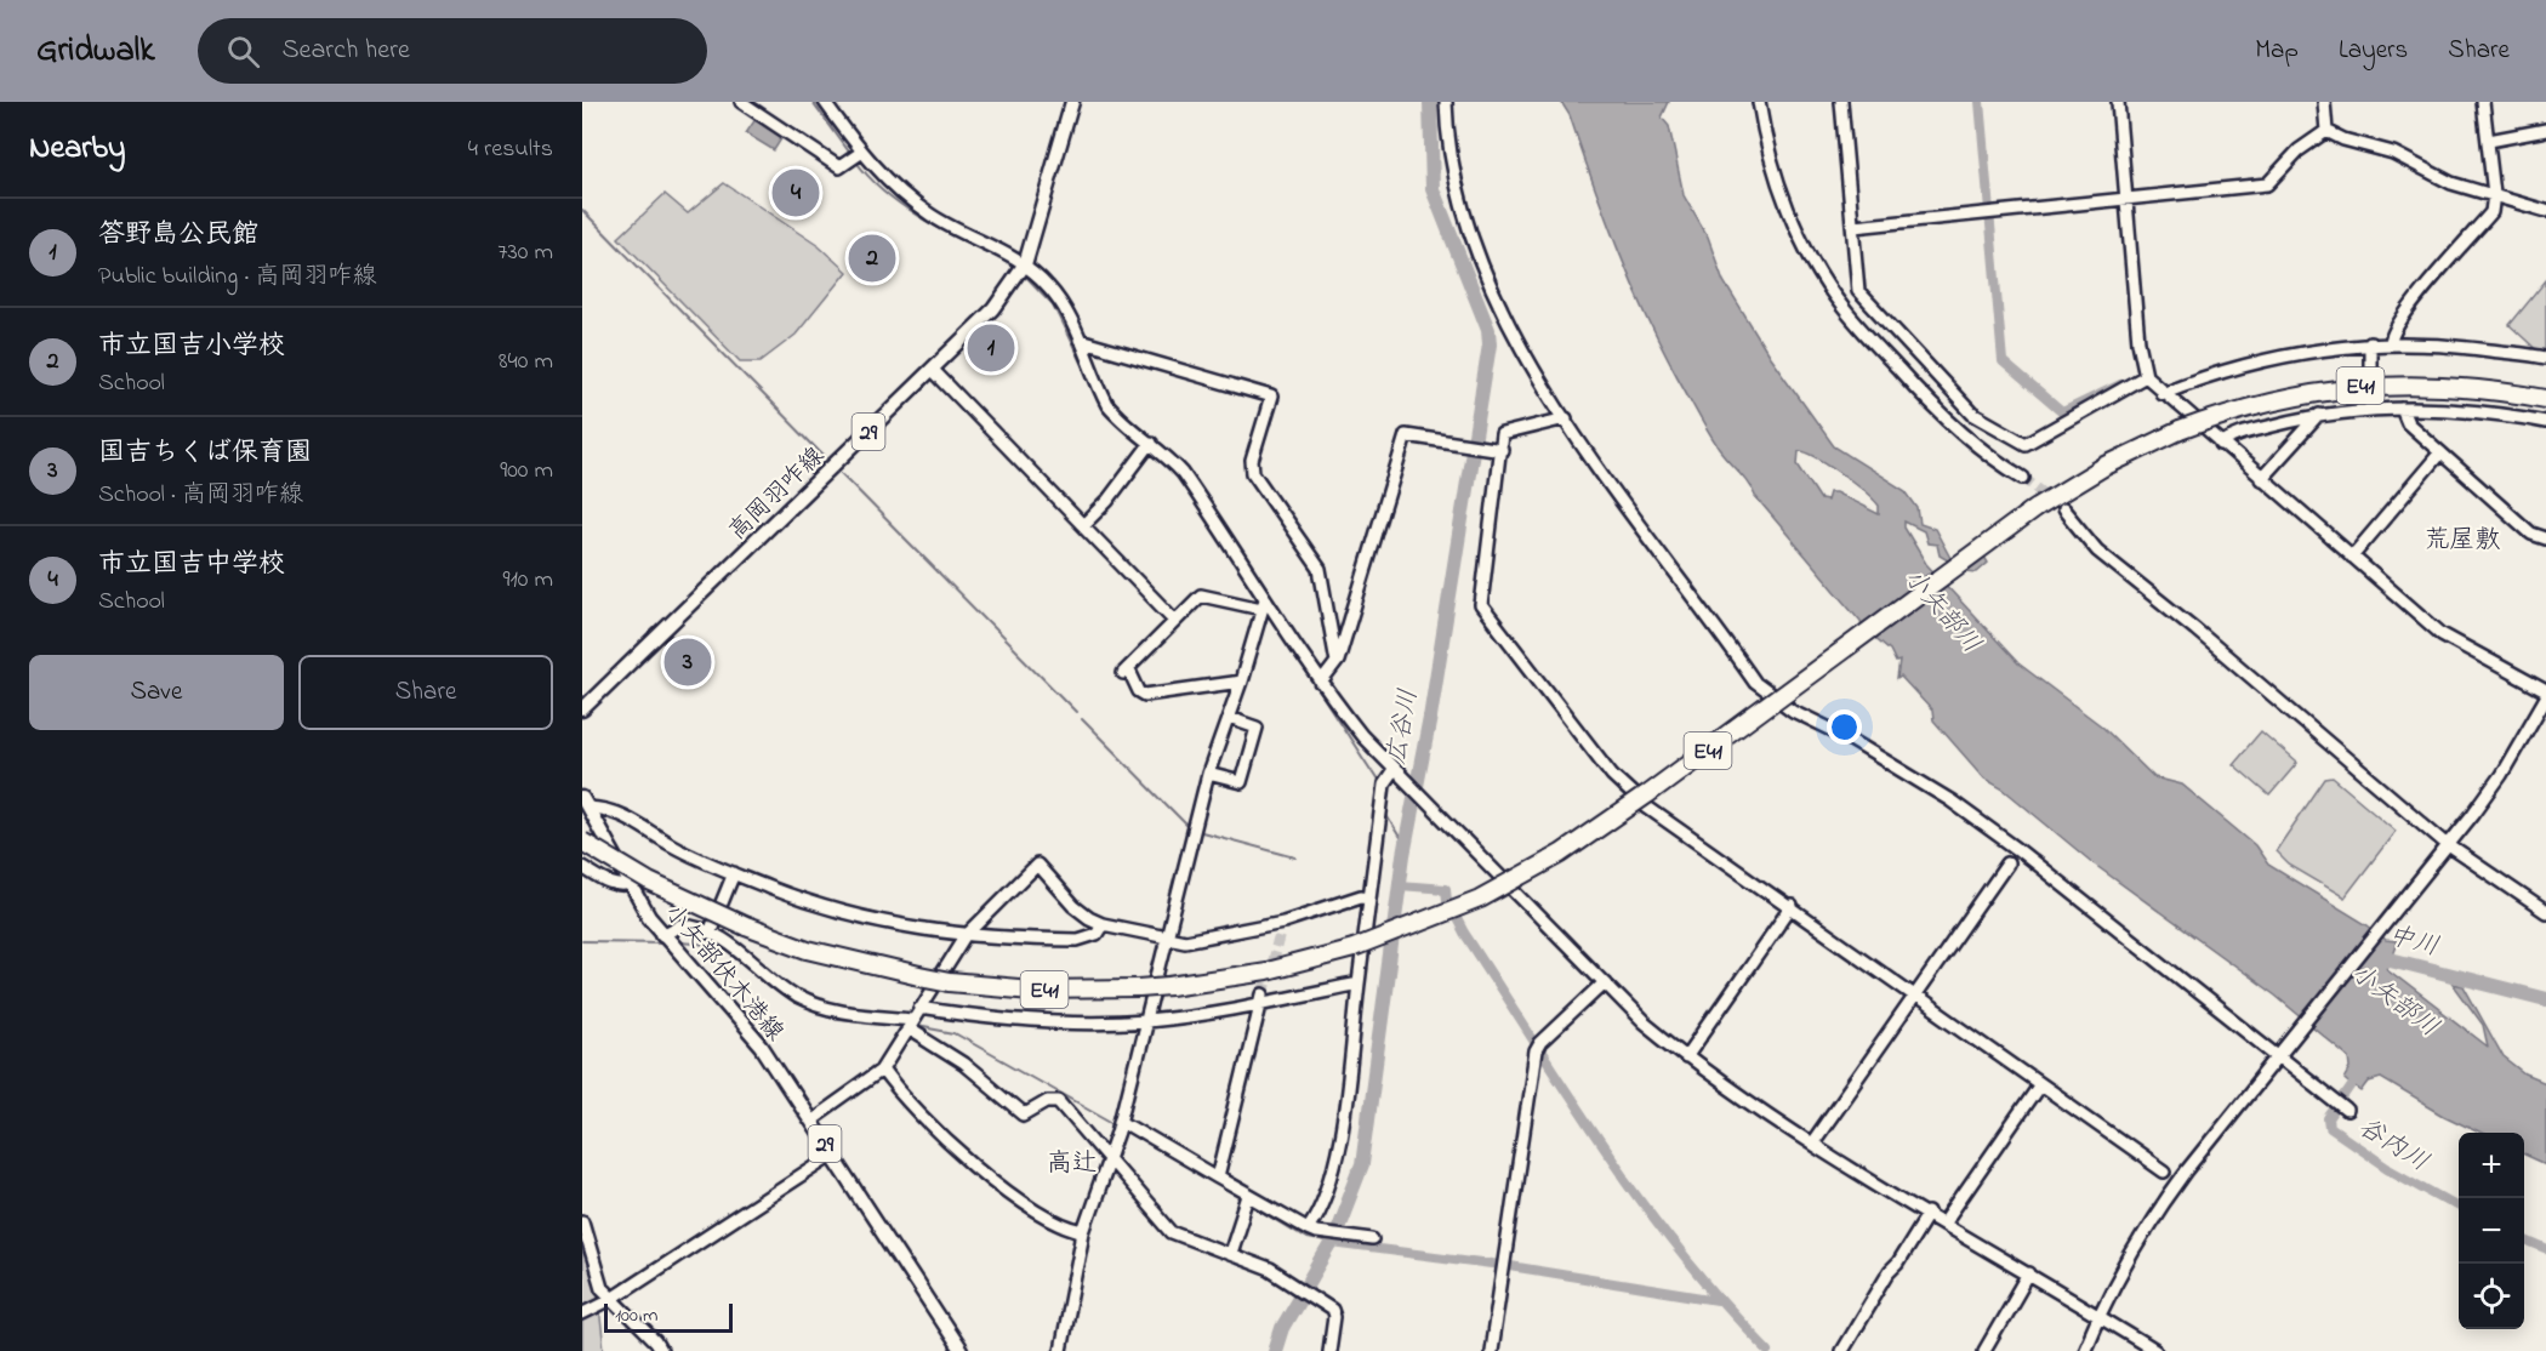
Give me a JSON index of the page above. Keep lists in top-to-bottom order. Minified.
{"streets":{"highway":["E41"],"main road":["29","高岡羽咋線","小矢部伏木港線"]},"districts":["荒屋敷","高辻"],"water":["小矢部川","広谷川","中川","谷内川"],"scale_bar":"100 m","page":{"header":"Gridwalk","search":"Search here","nav":["Map","Layers","Share"],"heading":["Nearby","4 results"],"pins":["4","2","1","3"],"list":[{"mark":"1","name":"答野島公民館","note":"Public building · 高岡羽咋線","value":"730 m"},{"mark":"2","name":"市立国吉小学校","note":"School","value":"840 m"},{"mark":"3","name":"国吉ちくば保育園","note":"School · 高岡羽咋線","value":"900 m"},{"mark":"4","name":"市立国吉中学校","note":"School","value":"910 m"}],"buttons":["Save","Share"],"map_buttons":["+","−"],"scale":"100 m"}}
